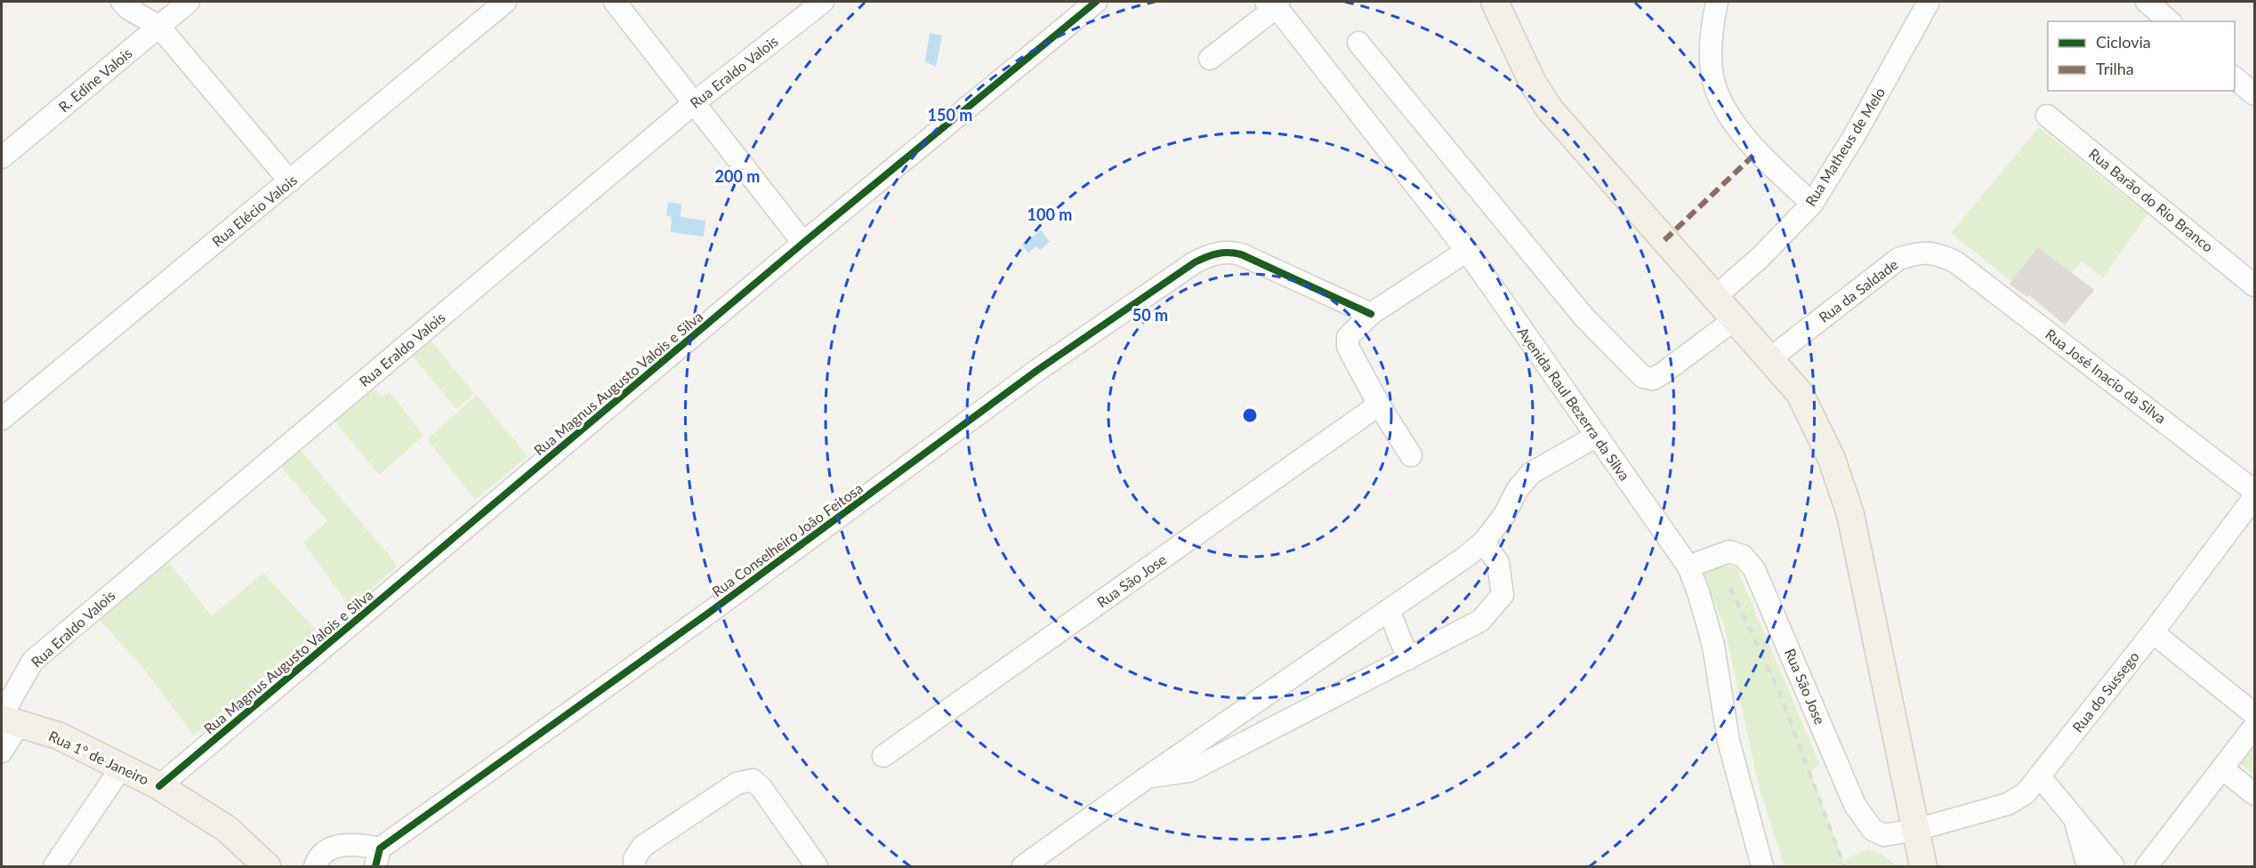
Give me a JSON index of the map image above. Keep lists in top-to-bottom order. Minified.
{"streets":{"main road":["Rua 1º de Janeiro"],"street":["Rua Eraldo Valois","R. Edine Valois","Rua Matheus de Melo","Rua Barão do Rio Branco","Rua Elécio Valois","Rua da Saldade","Rua José Inacio da Silva","Rua Magnus Augusto Valois e Silva","Avenida Raul Bezerra da Silva","Rua Conselheiro João Feitosa","Rua São Jose","Rua do Sussego"]},"crossings":[["Rua Eraldo Valois","Rua 1º de Janeiro"],["Rua da Saldade","Rua José Inacio da Silva"],["Rua Magnus Augusto Valois e Silva","Rua 1º de Janeiro"],["Avenida Raul Bezerra da Silva","Rua São Jose"],["Rua São Jose","Rua do Sussego"]],"legend":["Ciclovia","Trilha"],"rings":["150 m","200 m","100 m","50 m"]}
